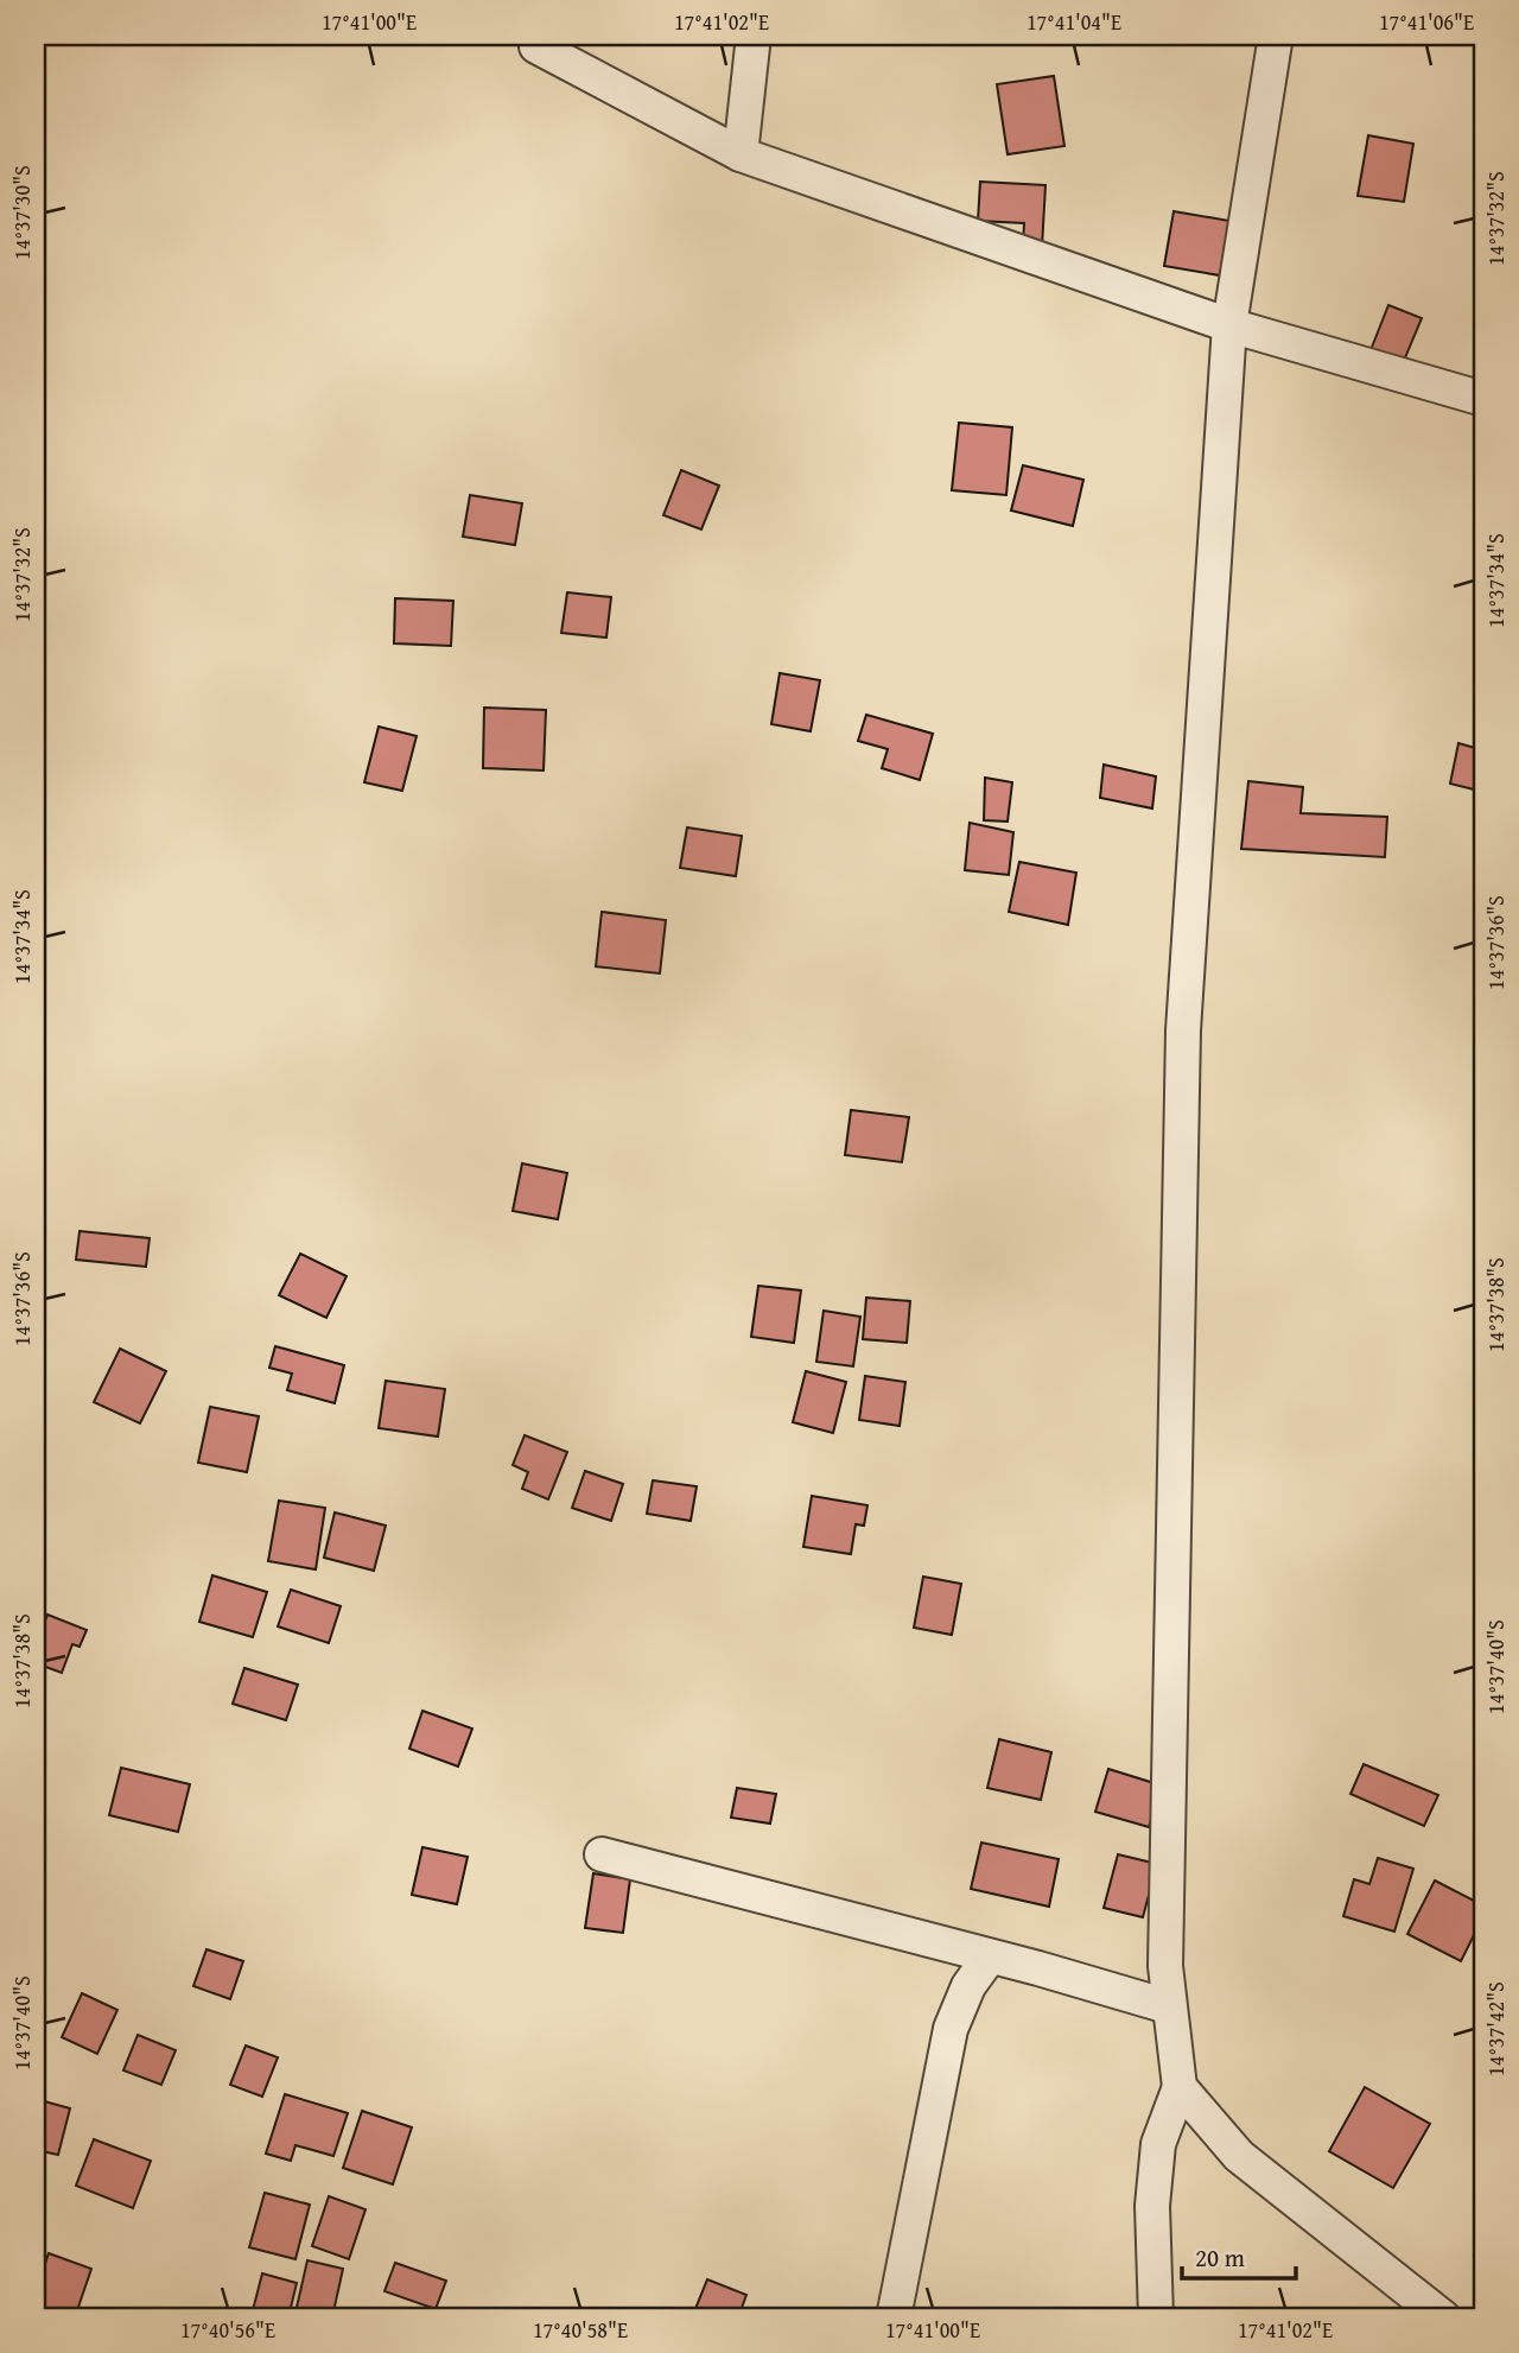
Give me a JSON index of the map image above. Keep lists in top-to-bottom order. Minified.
{"scale_bar":"20 m","coordinates":["17°41'00\"E","17°41'02\"E","17°41'04\"E","17°41'06\"E","14°37'30\"S","14°37'32\"S","14°37'34\"S","14°37'36\"S","14°37'38\"S","14°37'40\"S","14°37'42\"S","17°40'56\"E","17°40'58\"E"]}
